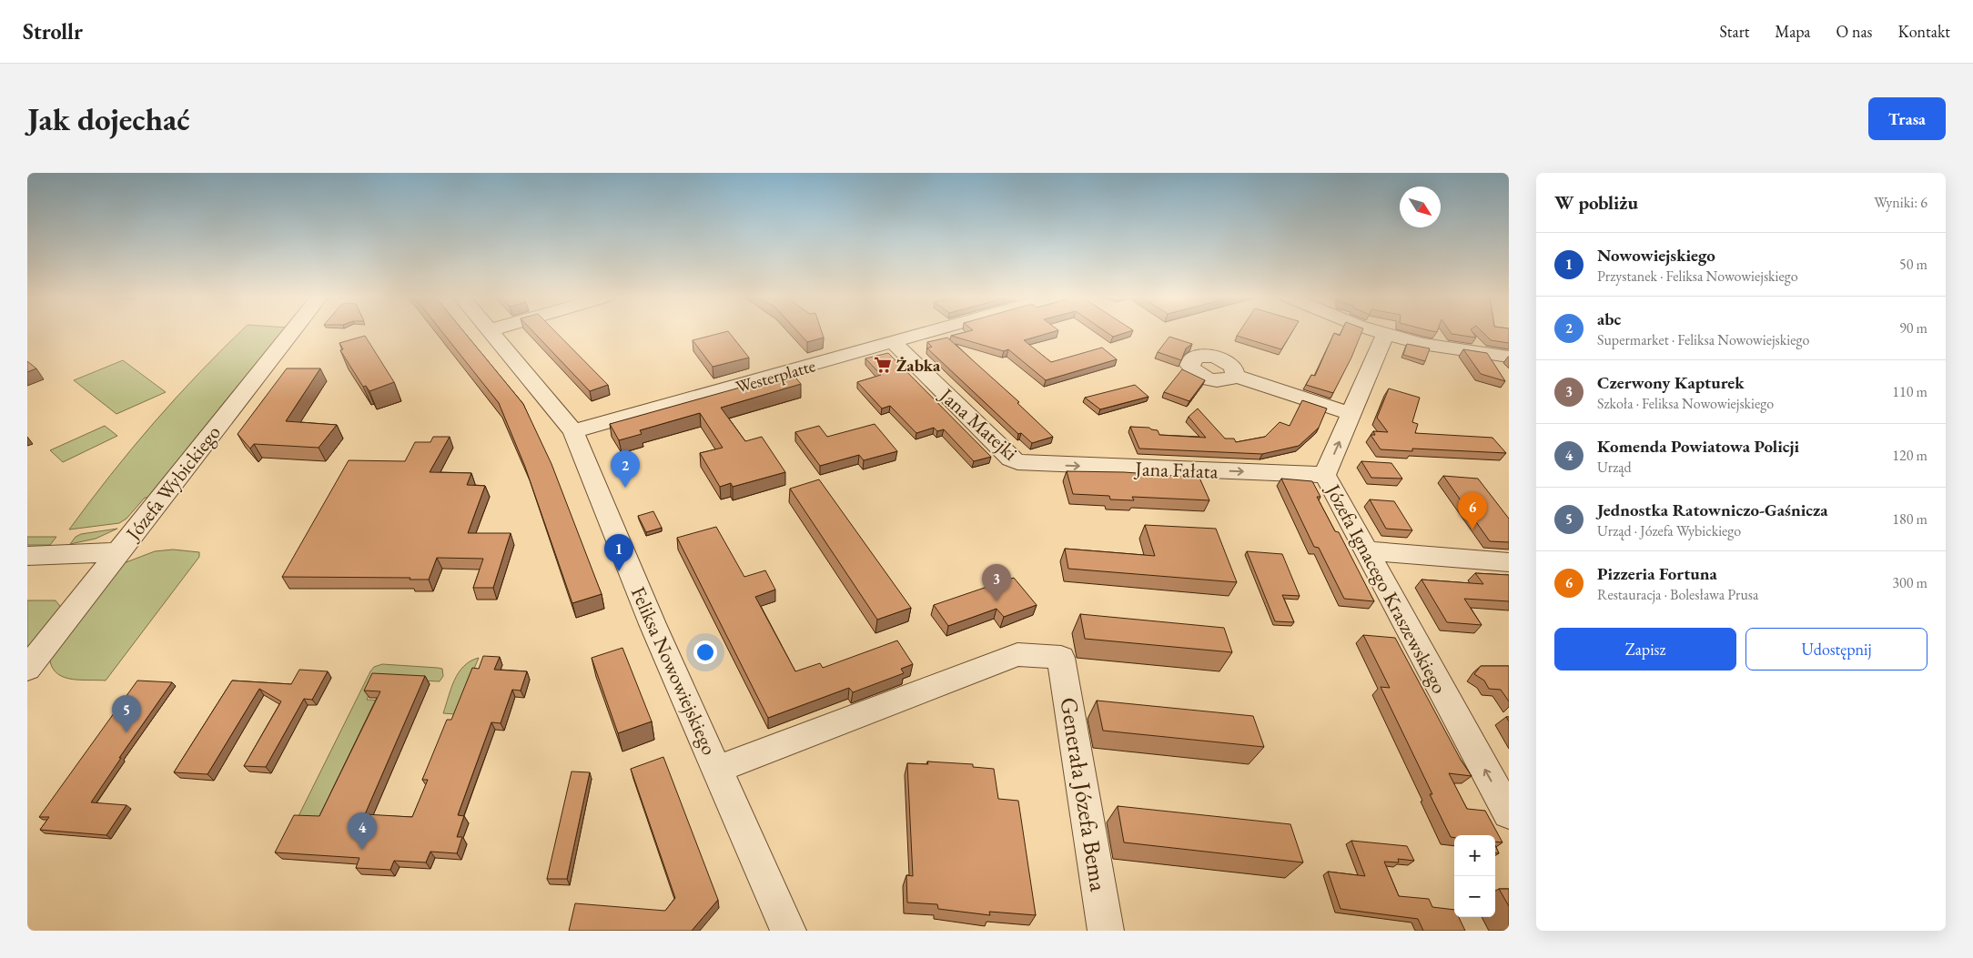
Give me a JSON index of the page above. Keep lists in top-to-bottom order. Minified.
{"streets":{"street":["Westerplatte","Jana Matejki","Jana Fałata","Józefa Wybickiego","Józefa Ignacego Kraszewskiego","Feliksa Nowowiejskiego","Generała Józefa Bema"]},"crossings":[["Westerplatte","Jana Matejki"],["Westerplatte","Feliksa Nowowiejskiego"],["Jana Matejki","Jana Fałata"],["Jana Fałata","Józefa Ignacego Kraszewskiego"],["Feliksa Nowowiejskiego","Generała Józefa Bema"]],"one_way":["Józefa Ignacego Kraszewskiego"],"places":{"supermarket":["Żabka"]},"north":"bottom right","page":{"header":"Strollr","nav":["Start","Mapa","O nas","Kontakt"],"buttons":["Trasa",["Zapisz","Udostępnij"]],"title":"Jak dojechać","heading":["W pobliżu","Wyniki: 6"],"list":[{"mark":"1","name":"Nowowiejskiego","note":"Przystanek · Feliksa Nowowiejskiego","value":"50 m"},{"mark":"2","name":"abc","note":"Supermarket · Feliksa Nowowiejskiego","value":"90 m"},{"mark":"3","name":"Czerwony Kapturek","note":"Szkoła · Feliksa Nowowiejskiego","value":"110 m"},{"mark":"4","name":"Komenda Powiatowa Policji","note":"Urząd","value":"120 m"},{"mark":"5","name":"Jednostka Ratowniczo-Gaśnicza","note":"Urząd · Józefa Wybickiego","value":"180 m"},{"mark":"6","name":"Pizzeria Fortuna","note":"Restauracja · Bolesława Prusa","value":"300 m"}],"pins":["2","6","1","3","5","4"],"map_buttons":["+","−"]}}
